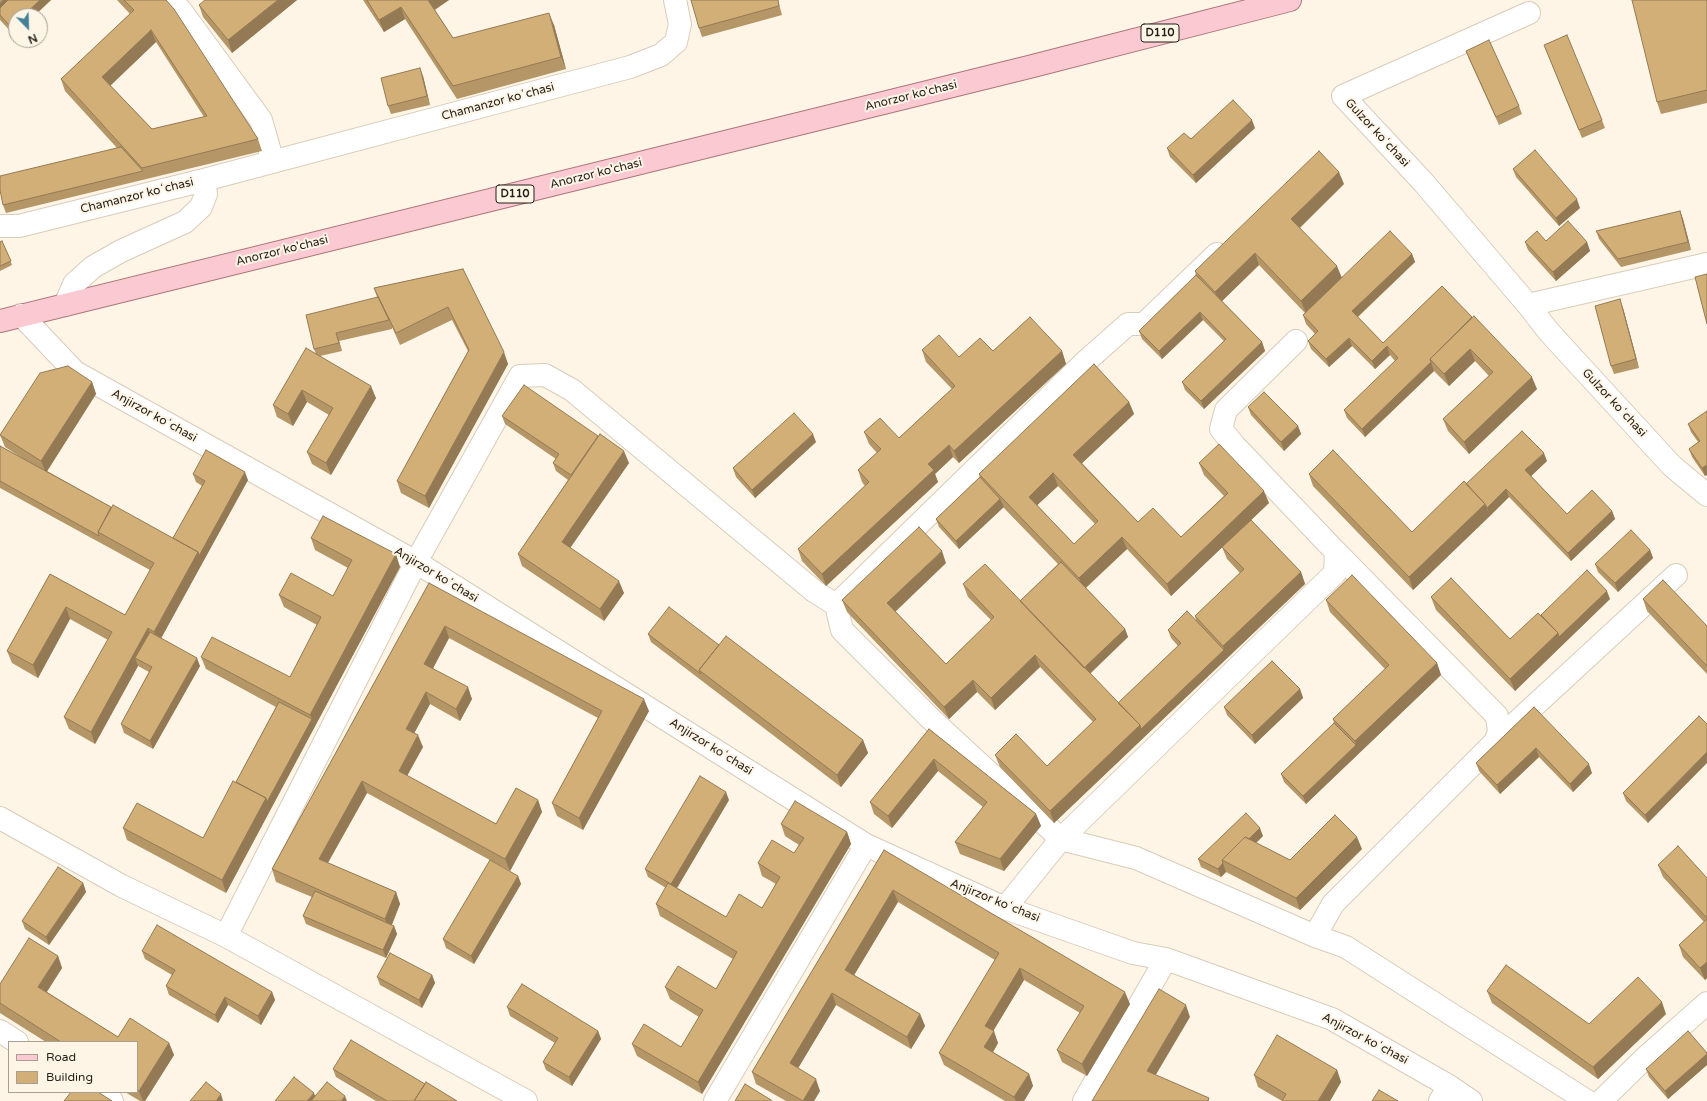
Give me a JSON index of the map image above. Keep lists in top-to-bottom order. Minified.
{"streets":{"main road":["D110","Anorzor ko'chasi"],"street":["Chamanzor koʻchasi","Gulzor koʻchasi","Anjirzor koʻchasi"]},"crossings":[["Anorzor ko'chasi","Anjirzor koʻchasi"]],"legend":["Road","Building"],"north":"bottom right"}
